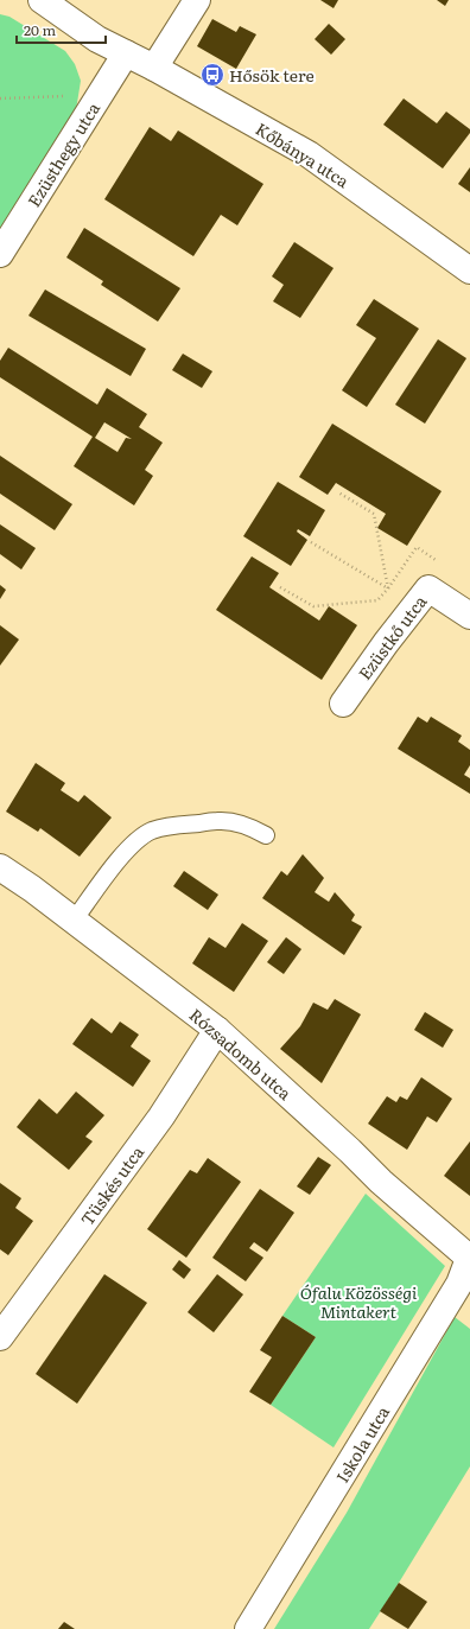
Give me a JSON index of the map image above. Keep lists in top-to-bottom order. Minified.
{"streets":{"street":["Ezüsthegy utca","Kőbánya utca","Ezüstkő utca","Rózsadomb utca","Tüskés utca","Iskola utca"]},"crossings":[["Ezüsthegy utca","Kőbánya utca"],["Rózsadomb utca","Tüskés utca"],["Rózsadomb utca","Iskola utca"]],"parks":["Ófalu Közösségi Mintakert"],"places":{"bus stop":["Hősök tere"]},"scale_bar":"20 m"}
